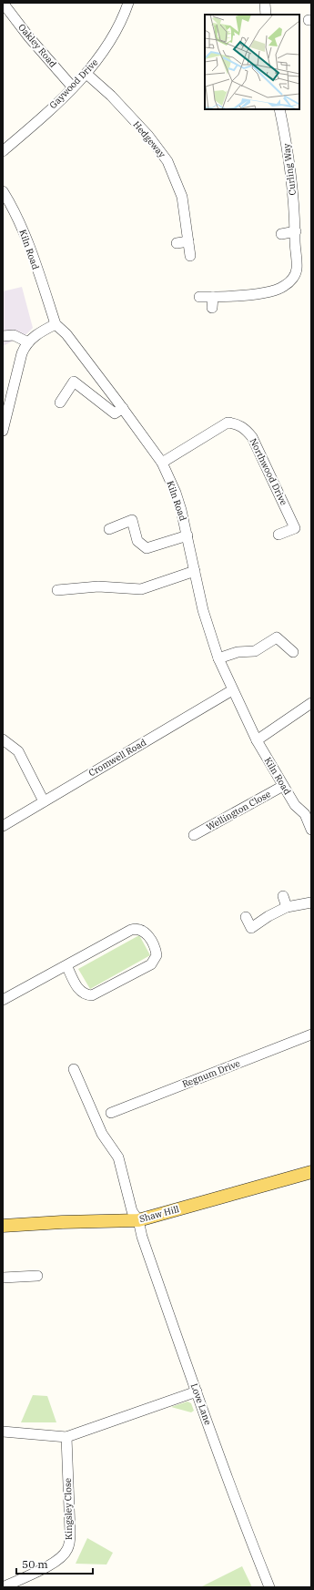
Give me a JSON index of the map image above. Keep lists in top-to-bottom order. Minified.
{"streets":{"main road":["Shaw Hill"],"street":["Oakley Road","Gaywood Drive","Hedgeway","Curling Way","Kiln Road","Northwood Drive","Cromwell Road","Wellington Close","Regnum Drive","Love Lane","Kingsley Close"]},"crossings":[["Oakley Road","Gaywood Drive"],["Gaywood Drive","Hedgeway"],["Kiln Road","Northwood Drive"],["Kiln Road","Cromwell Road"],["Kiln Road","Wellington Close"],["Shaw Hill","Love Lane"]],"scale_bar":"50 m"}
